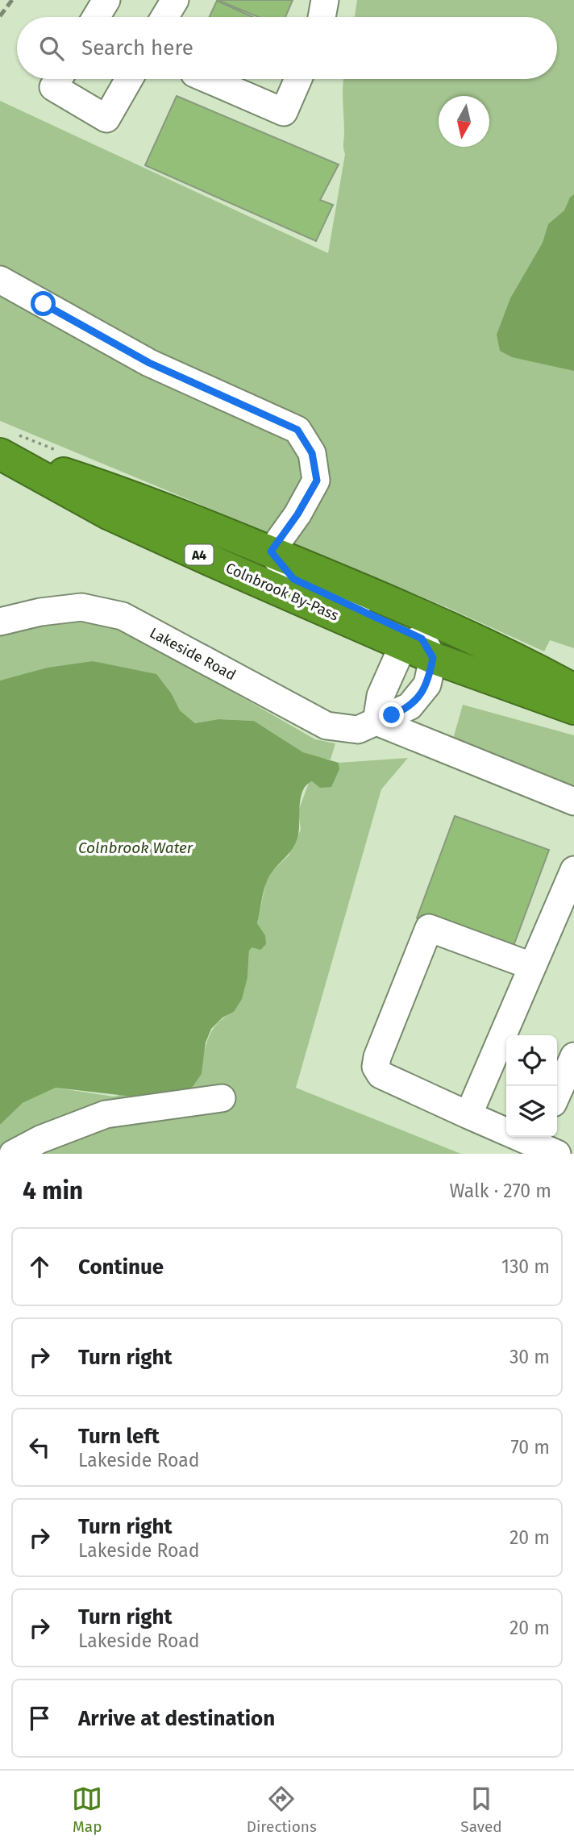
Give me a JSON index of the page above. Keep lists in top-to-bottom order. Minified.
{"streets":{"highway":["A4","Colnbrook By-Pass"],"lane":["Lakeside Road"]},"crossings":[["Colnbrook By-Pass","Lakeside Road"]],"water":["Colnbrook Water"],"north":"bottom","page":{"search":"Search here","heading":["4 min","Walk · 270 m"],"list":[["Continue","130 m"],["Turn right","30 m"],["Turn left","Lakeside Road","70 m"],["Turn right","Lakeside Road","20 m"],["Turn right","Lakeside Road","20 m"],"Arrive at destination"],"nav":["Map","Directions","Saved"]}}
